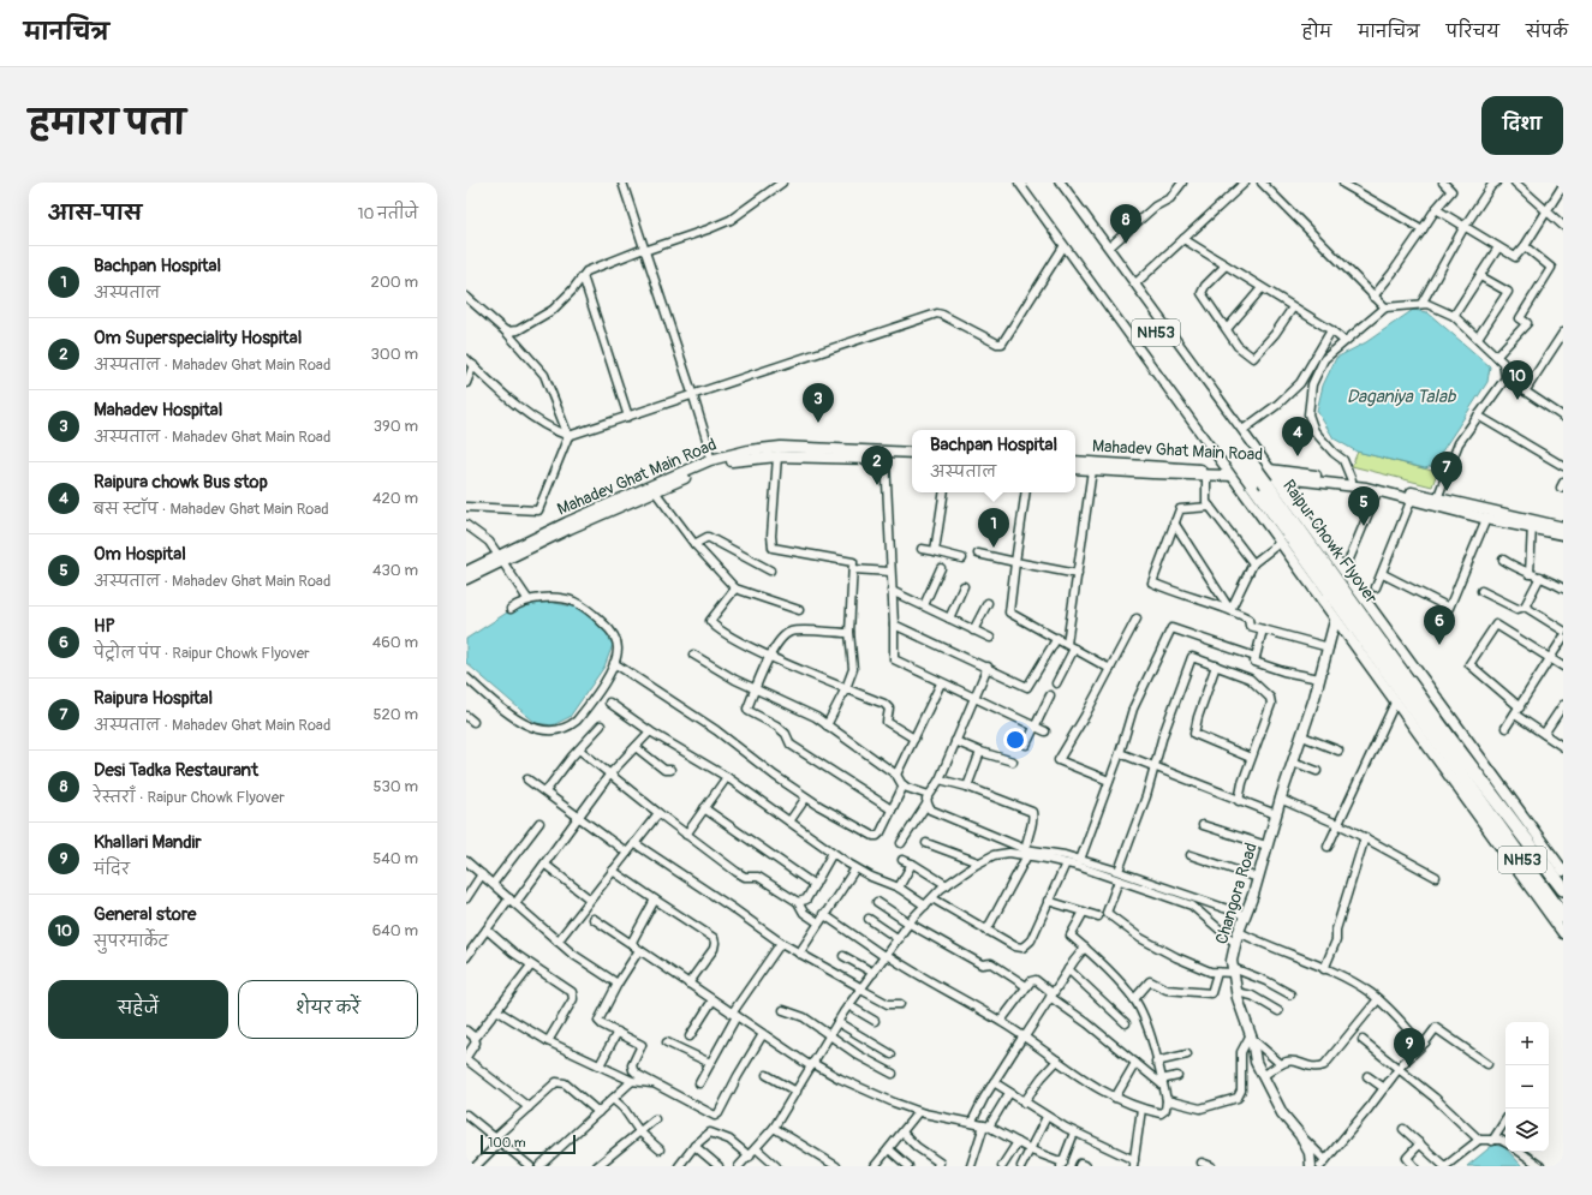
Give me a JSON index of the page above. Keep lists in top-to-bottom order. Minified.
{"streets":{"highway":["NH53","Raipur Chowk Flyover"],"street":["Mahadev Ghat Main Road","Changora Road"]},"crossings":[["NH53","Raipur Chowk Flyover"]],"water":["Daganiya Talab"],"scale_bar":"100 m","page":{"header":"मानचित्र","nav":["होम","मानचित्र","परिचय","संपर्क"],"title":"हमारा पता","buttons":["दिशा",["सहेजें","शेयर करें"]],"heading":["आस-पास","10 नतीजे"],"pins":["8","10","3","4","2","7","5","1","6","9"],"list":[{"mark":"1","name":"Bachpan Hospital","note":"अस्पताल","value":"200 m"},{"mark":"2","name":"Om Superspeciality Hospital","note":"अस्पताल · Mahadev Ghat Main Road","value":"300 m"},{"mark":"3","name":"Mahadev Hospital","note":"अस्पताल · Mahadev Ghat Main Road","value":"390 m"},{"mark":"4","name":"Raipura chowk Bus stop","note":"बस स्टॉप · Mahadev Ghat Main Road","value":"420 m"},{"mark":"5","name":"Om Hospital","note":"अस्पताल · Mahadev Ghat Main Road","value":"430 m"},{"mark":"6","name":"HP","note":"पेट्रोल पंप · Raipur Chowk Flyover","value":"460 m"},{"mark":"7","name":"Raipura Hospital","note":"अस्पताल · Mahadev Ghat Main Road","value":"520 m"},{"mark":"8","name":"Desi Tadka Restaurant","note":"रेस्तराँ · Raipur Chowk Flyover","value":"530 m"},{"mark":"9","name":"Khallari Mandir","note":"मंदिर","value":"540 m"},{"mark":"10","name":"General store","note":"सुपरमार्केट","value":"640 m"}],"popup":["Bachpan Hospital","अस्पताल"],"map_buttons":["+","−"],"scale":"100 m"}}
